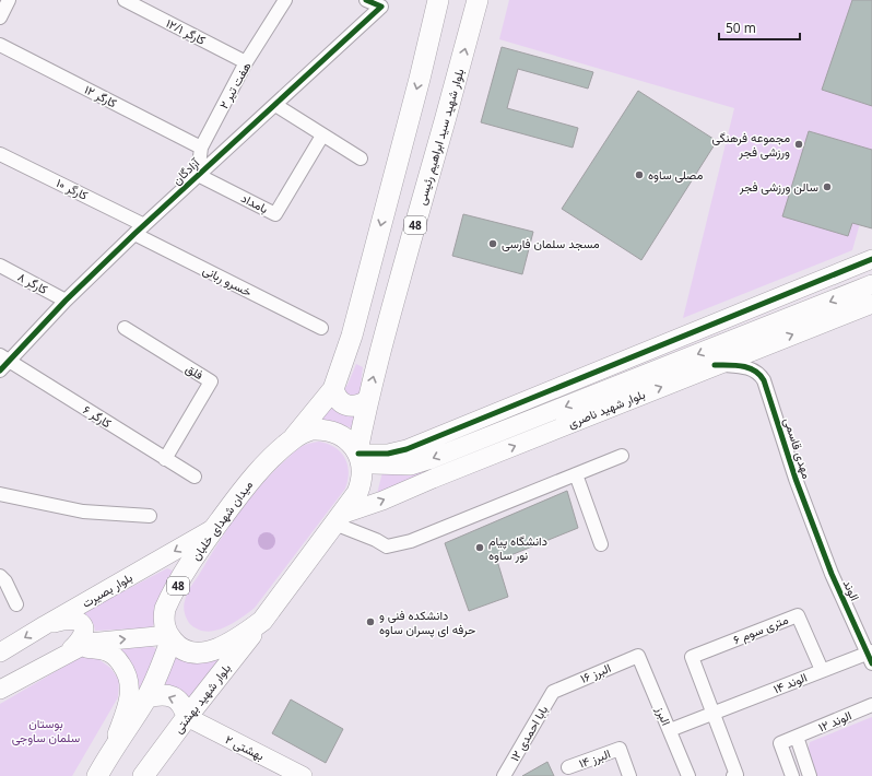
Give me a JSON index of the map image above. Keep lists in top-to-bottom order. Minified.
{"streets":{"main road":["بلوار شهید سید ابراهیم رئیسی","48","بلوار شهید ناصری","میدان شهدای خلبان","بلوار بصیرت","بلوار شهید بهشتی","بهشتی ۲"],"street":["کارگر ۱۲/۱","هفت تیر ۲","کارگر ۱۲","آزادگان","کارگر ۱۰","بامداد","خسرو ربانی","کارگر ۸","فلق","کارگر ۶","مهدی قاسمی","الوند","۶ متری سوم","البرز ۱۶","الوند ۱۴","البرز","الوند ۱۲","بابا احمدی ۱۲","البرز ۱۴"]},"crossings":[["کارگر ۱۲/۱","هفت تیر ۲"],["هفت تیر ۲","کارگر ۱۲"],["هفت تیر ۲","آزادگان"],["هفت تیر ۲","بامداد"],["بلوار شهید سید ابراهیم رئیسی","48"],["بلوار شهید سید ابراهیم رئیسی","بلوار شهید ناصری"],["بلوار شهید سید ابراهیم رئیسی","میدان شهدای خلبان"],["آزادگان","کارگر ۱۰"],["آزادگان","بامداد"],["آزادگان","خسرو ربانی"],["آزادگان","کارگر ۸"],["آزادگان","کارگر ۶"],["48","بلوار شهید ناصری"],["48","میدان شهدای خلبان"],["48","بلوار شهید بهشتی"],["فلق","کارگر ۶"],["بلوار شهید ناصری","مهدی قاسمی"],["بلوار شهید ناصری","میدان شهدای خلبان"],["مهدی قاسمی","الوند"],["میدان شهدای خلبان","بلوار بصیرت"],["الوند","الوند ۱۴"],["۶ متری سوم","الوند ۱۴"],["البرز ۱۶","البرز"],["البرز ۱۶","بابا احمدی ۱۲"],["الوند ۱۴","البرز"],["بلوار شهید بهشتی","بهشتی ۲"]],"parks":["بوستان سلمان ساوجی"],"places":["مجموعه فرهنگی ورزشی فجر","مصلی ساوه","سالن ورزشی فجر","مسجد سلمان فارسی","دانشگاه پیام نور ساوه","دانشکده فنی و حرفه ای پسران ساوه"],"scale_bar":"50 m"}
